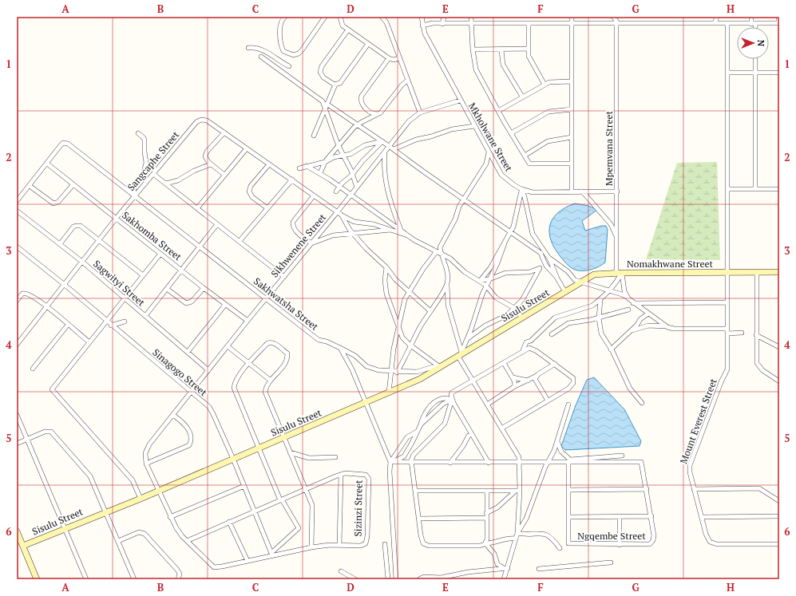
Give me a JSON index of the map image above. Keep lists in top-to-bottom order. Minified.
{"streets":{"street":["Mkholwane Street","Mpemvana Street","Sangcaphe Street","Sakhomba Street","Sikhwenene Street","Nomakhwane Street","Sagwityi Street","Sakhwatsha Street","Sisulu Street","Sinagogo Street","Mount Everest Street","Sizinzi Street","Ngqembe Street"]},"crossings":[["Mkholwane Street","Mpemvana Street"],["Mkholwane Street","Sikhwenene Street"],["Mpemvana Street","Nomakhwane Street"],["Sangcaphe Street","Sakhomba Street"],["Sangcaphe Street","Sikhwenene Street"],["Sangcaphe Street","Sagwityi Street"],["Sangcaphe Street","Sakhwatsha Street"],["Sangcaphe Street","Sinagogo Street"],["Sakhomba Street","Sikhwenene Street"],["Sakhomba Street","Sakhwatsha Street"],["Sikhwenene Street","Sagwityi Street"],["Sikhwenene Street","Sakhwatsha Street"],["Sikhwenene Street","Sinagogo Street"],["Nomakhwane Street","Sisulu Street"],["Nomakhwane Street","Mount Everest Street"],["Sakhwatsha Street","Sisulu Street"],["Sisulu Street","Sinagogo Street"],["Sisulu Street","Sizinzi Street"],["Sinagogo Street","Sizinzi Street"]],"north":"right","grid":{"columns":["A","B","C","D","E","F","G","H"],"rows":["1","2","3","4","5","6"]}}
